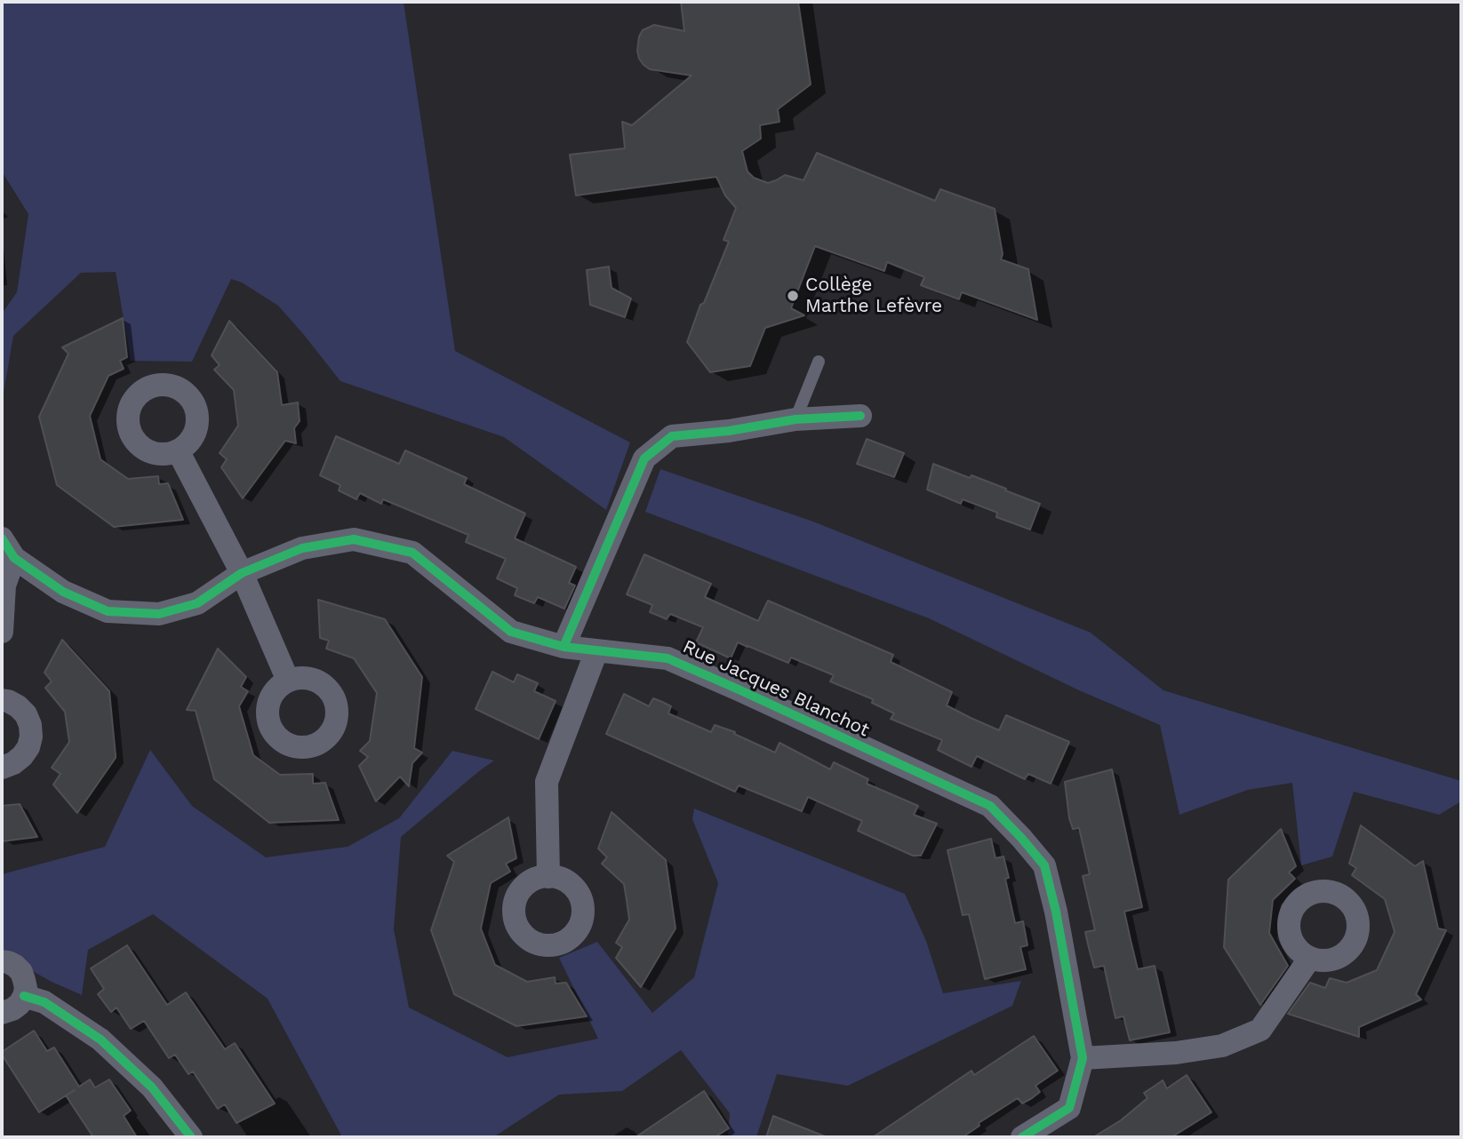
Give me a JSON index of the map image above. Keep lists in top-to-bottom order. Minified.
{"streets":{"street":["Rue Jacques Blanchot"]},"places":["Collège Marthe Lefèvre"]}
